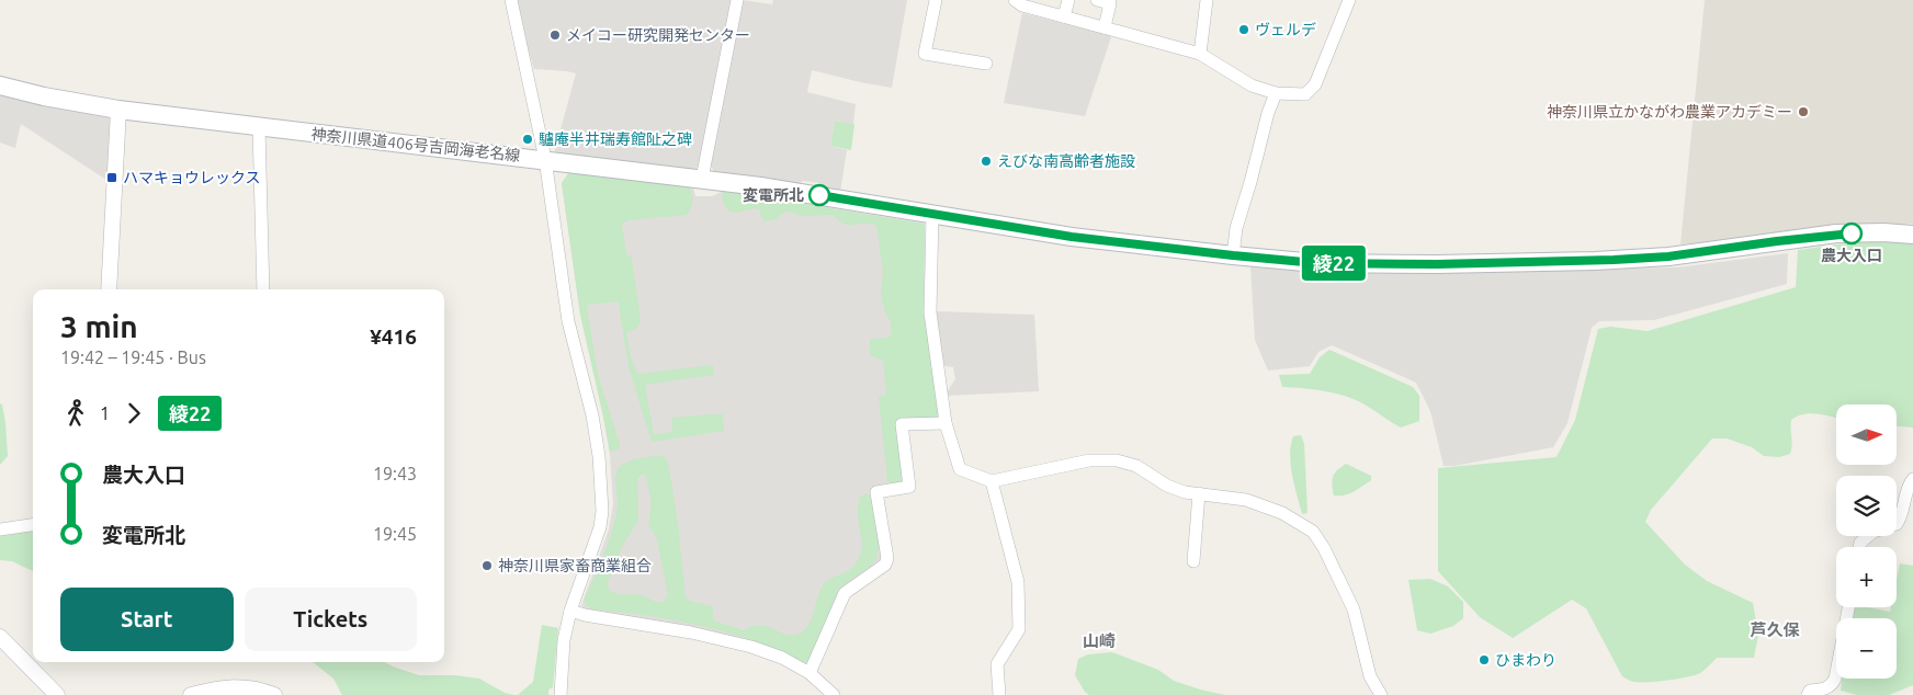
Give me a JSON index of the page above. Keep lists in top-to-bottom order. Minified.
{"streets":{"main road":["神奈川県道406号吉岡海老名線"]},"districts":["芦久保","山崎"],"places":{"other":["ヴェルデ","メイコー研究開発センター","神奈川県立かながわ農業アカデミー","驢庵半井瑞寿館阯之碑","えびな南高齢者施設","変電所北","農大入口","神奈川県家畜商業組合","ひまわり"],"transit":["ハマキョウレックス"]},"lines":["bus line 綾22"],"north":"right","page":{"on_map":"綾22","heading":["3 min","19:42 – 19:45 · Bus","¥416"],"legs":["1","綾22"],"map_buttons":["+","−"],"list":[{"name":"農大入口","value":"19:43"},{"name":"変電所北","value":"19:45"}],"buttons":["Start","Tickets"]}}
